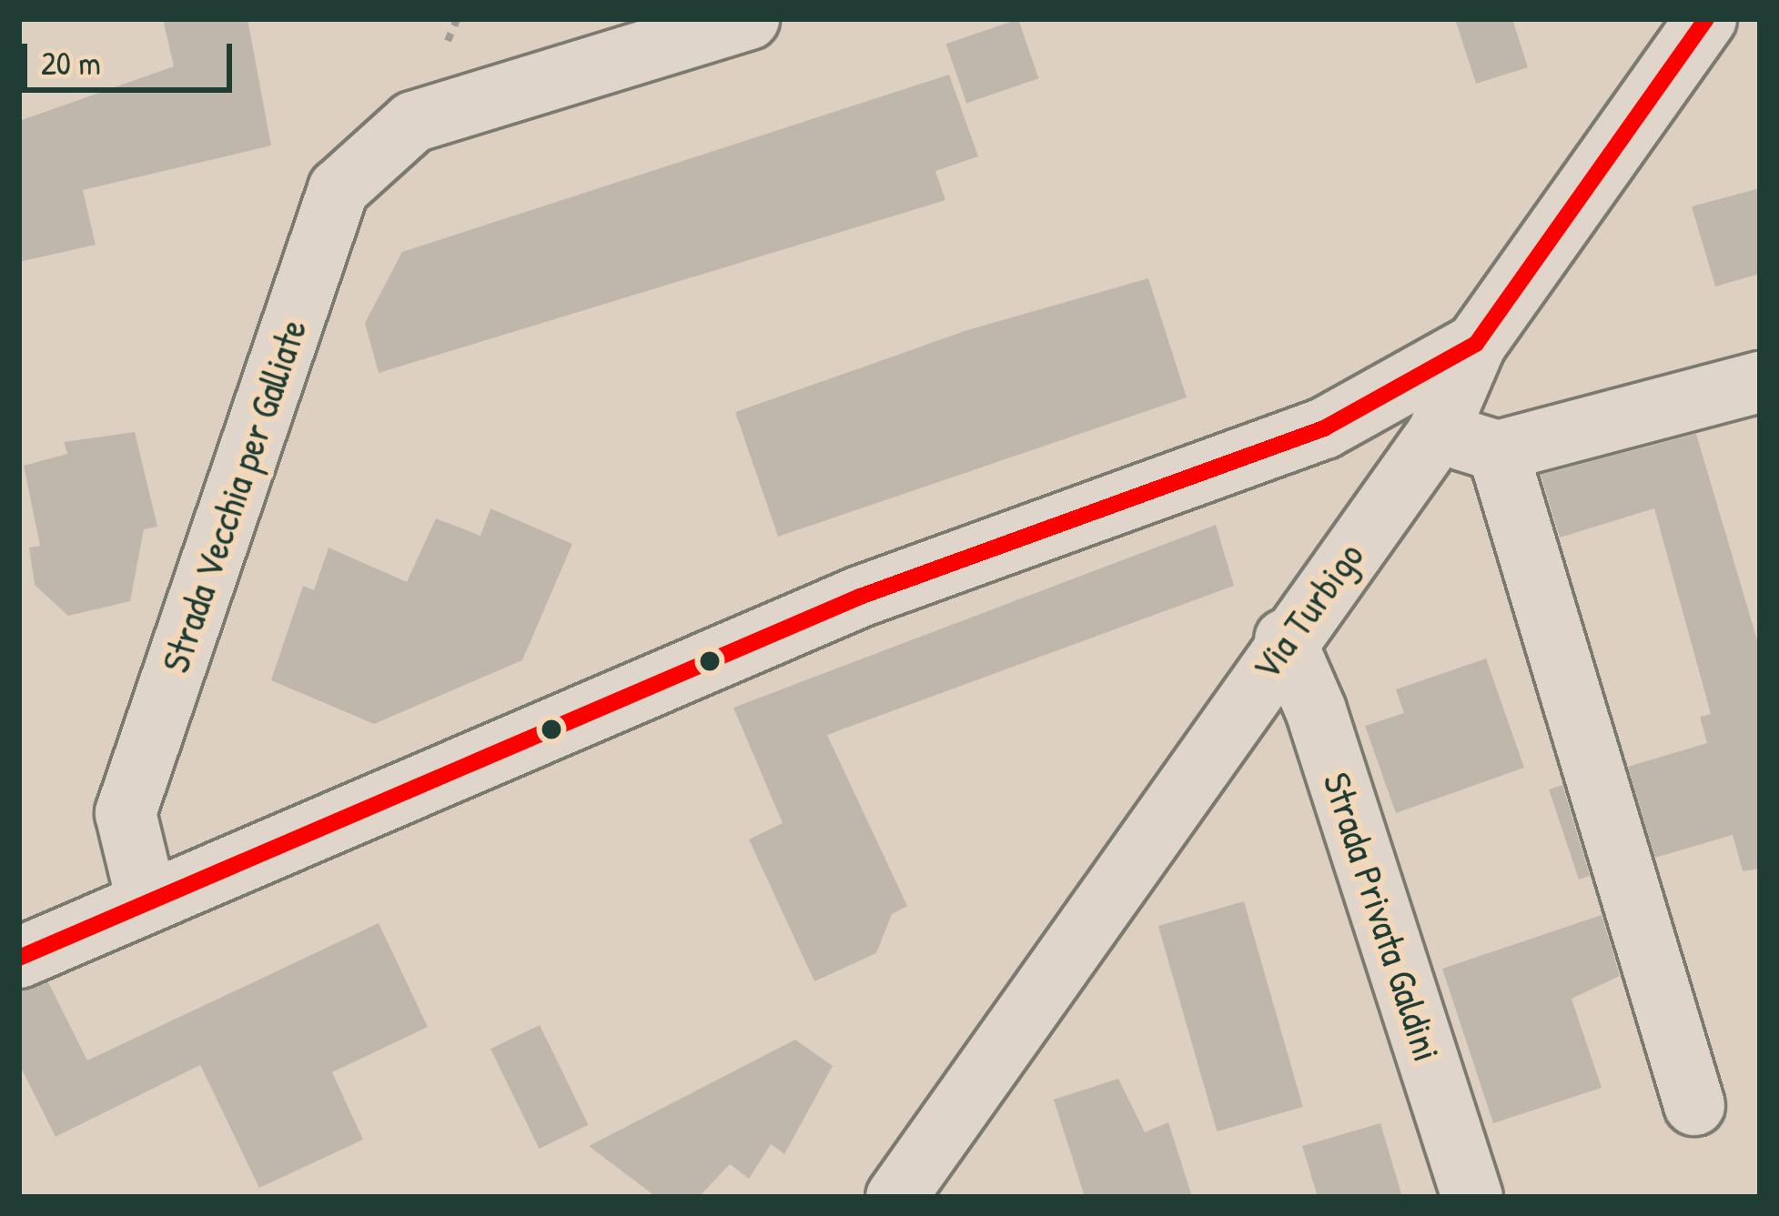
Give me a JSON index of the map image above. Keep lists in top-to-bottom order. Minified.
{"streets":{"street":["Strada Vecchia per Galliate","Via Turbigo","Strada Privata Galdini"]},"crossings":[["Via Turbigo","Strada Privata Galdini"]],"scale_bar":"20 m"}
